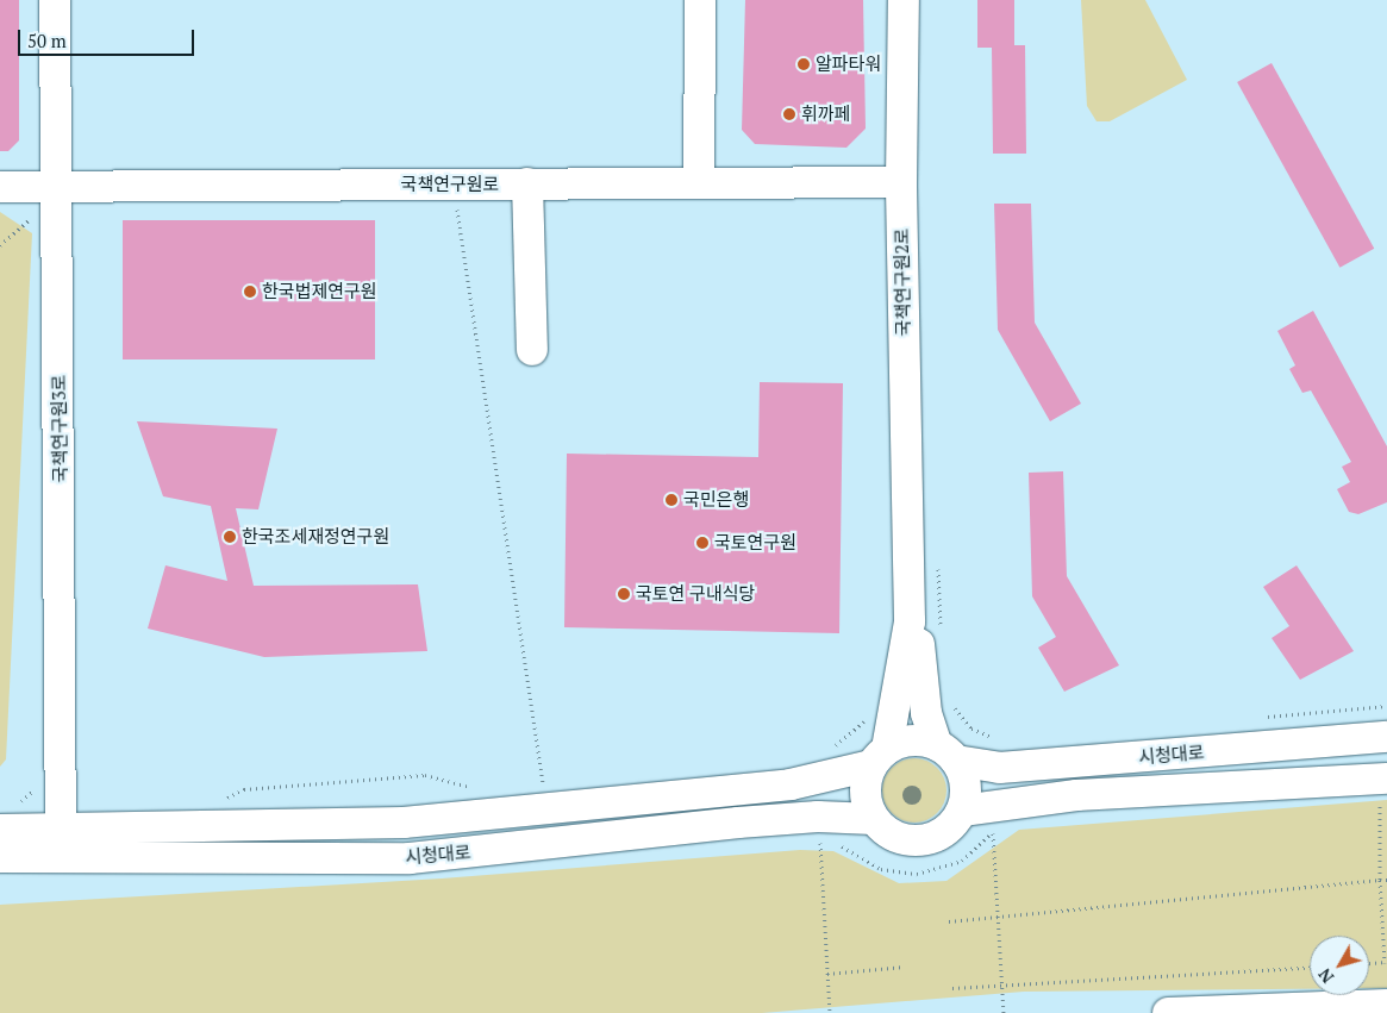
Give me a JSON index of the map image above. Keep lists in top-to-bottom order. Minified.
{"streets":{"street":["국책연구원로","국책연구원2로","국책연구원3로","시청대로"]},"crossings":[["국책연구원로","국책연구원2로"],["국책연구원로","국책연구원3로"],["국책연구원3로","시청대로"]],"places":["알파타워","휘까페","한국법제연구원","국민은행","한국조세재정연구원","국토연구원","국토연 구내식당"],"scale_bar":"50 m","north":"bottom left"}
